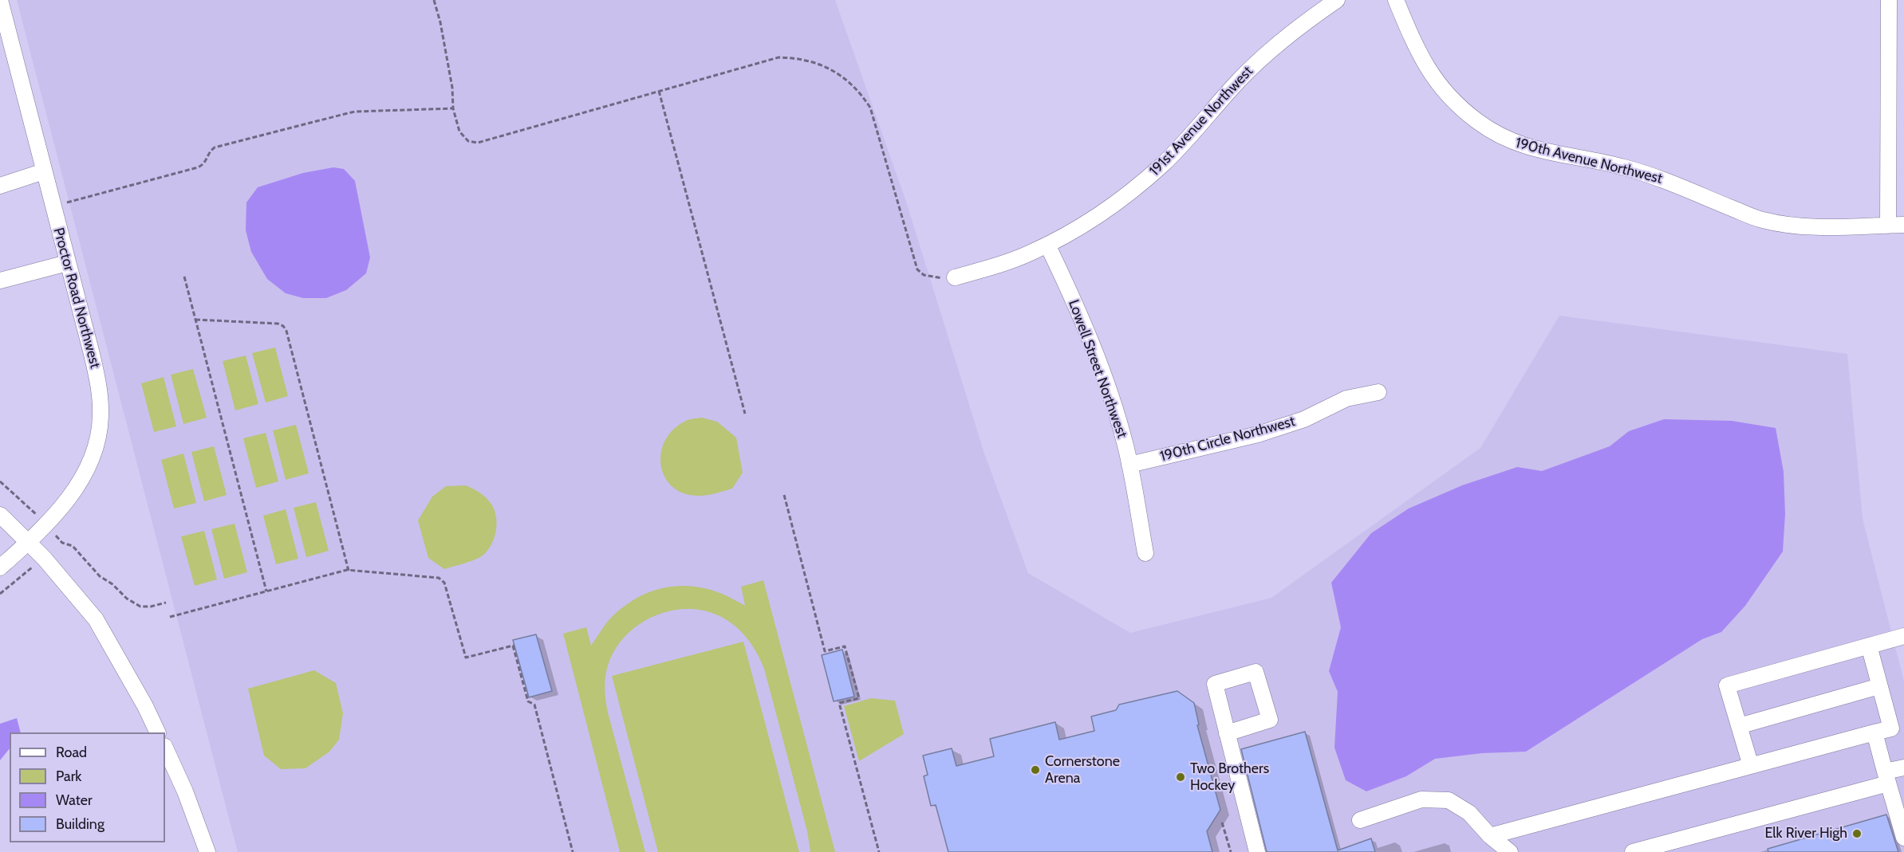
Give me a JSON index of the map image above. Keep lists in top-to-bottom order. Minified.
{"streets":{"street":["191st Avenue Northwest","190th Avenue Northwest","Proctor Road Northwest","Lowell Street Northwest","190th Circle Northwest"]},"crossings":[["191st Avenue Northwest","Lowell Street Northwest"],["Lowell Street Northwest","190th Circle Northwest"]],"places":["Cornerstone Arena","Two Brothers Hockey","Elk River High"],"legend":["Road","Park","Water","Building"]}
